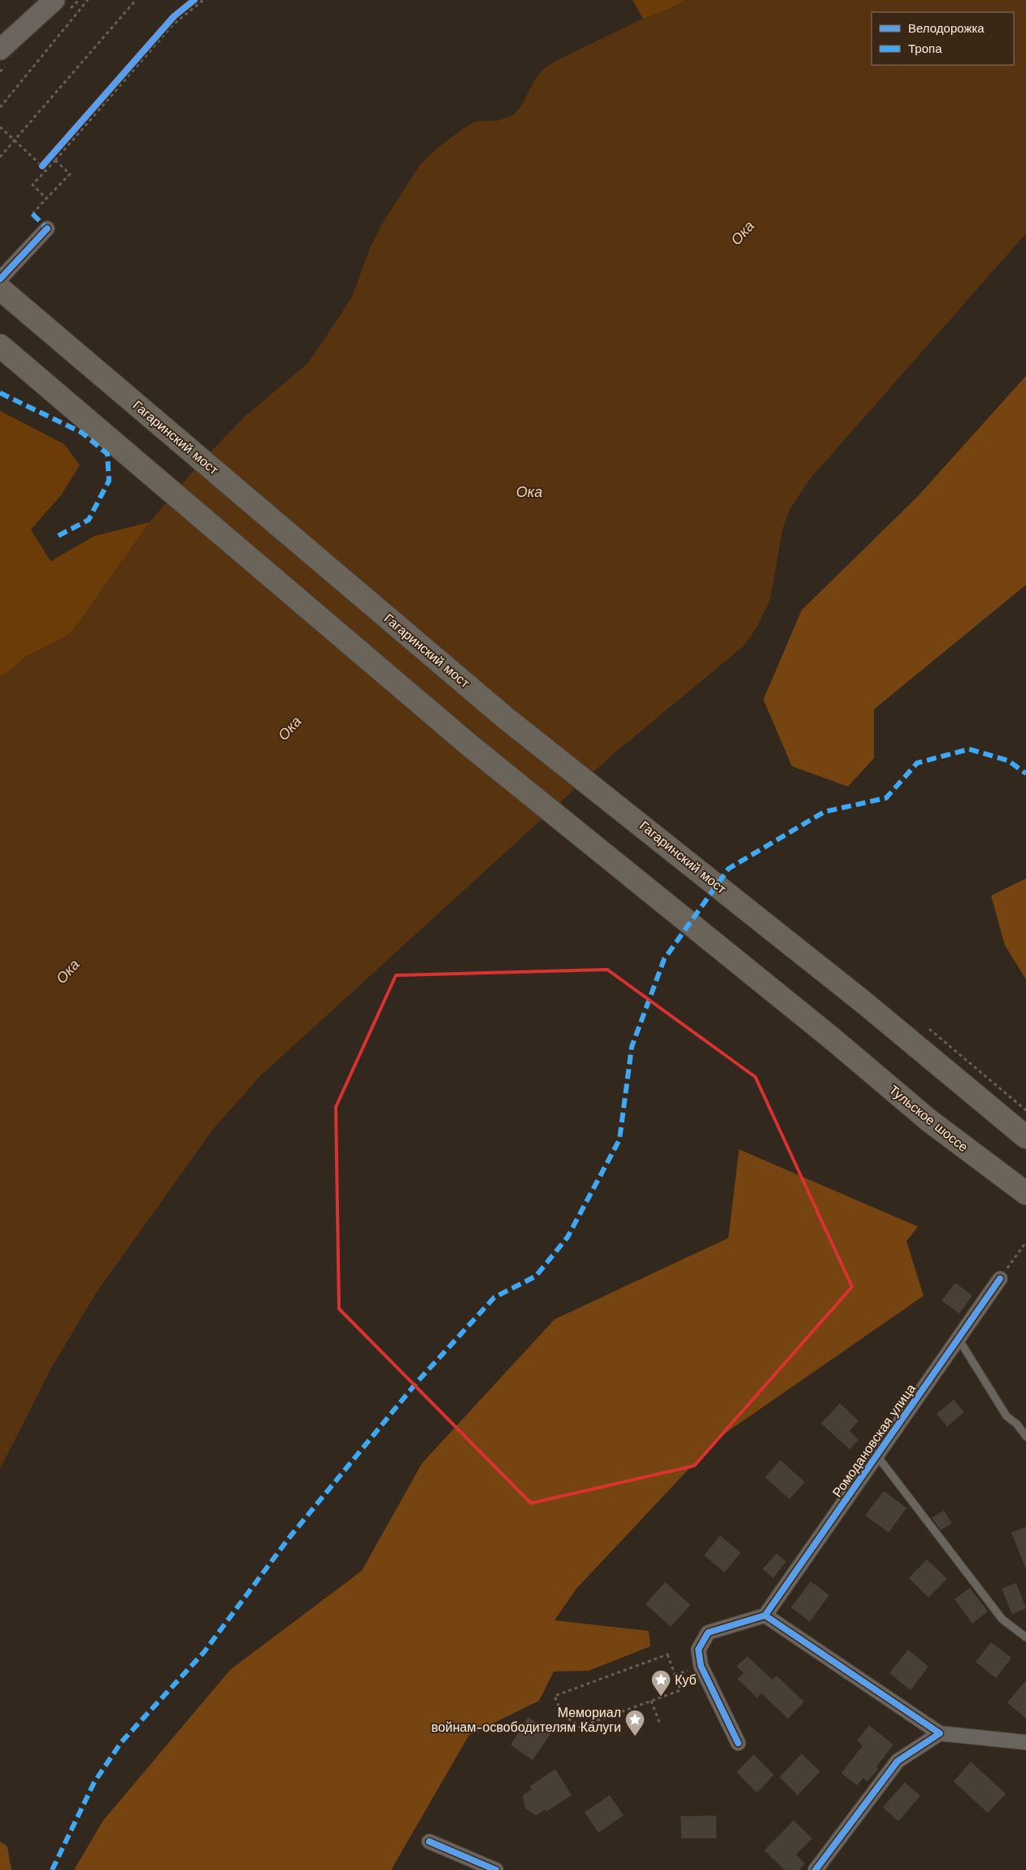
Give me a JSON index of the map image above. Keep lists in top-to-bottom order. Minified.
{"streets":{"main road":["Гагаринский мост","Тульское шоссе"],"street":["Ромодановская улица"]},"water":["Ока"],"places":{"place":["Куб","Мемориал войнам-освободителям Калуги"]},"legend":["Велодорожка","Тропа"]}
